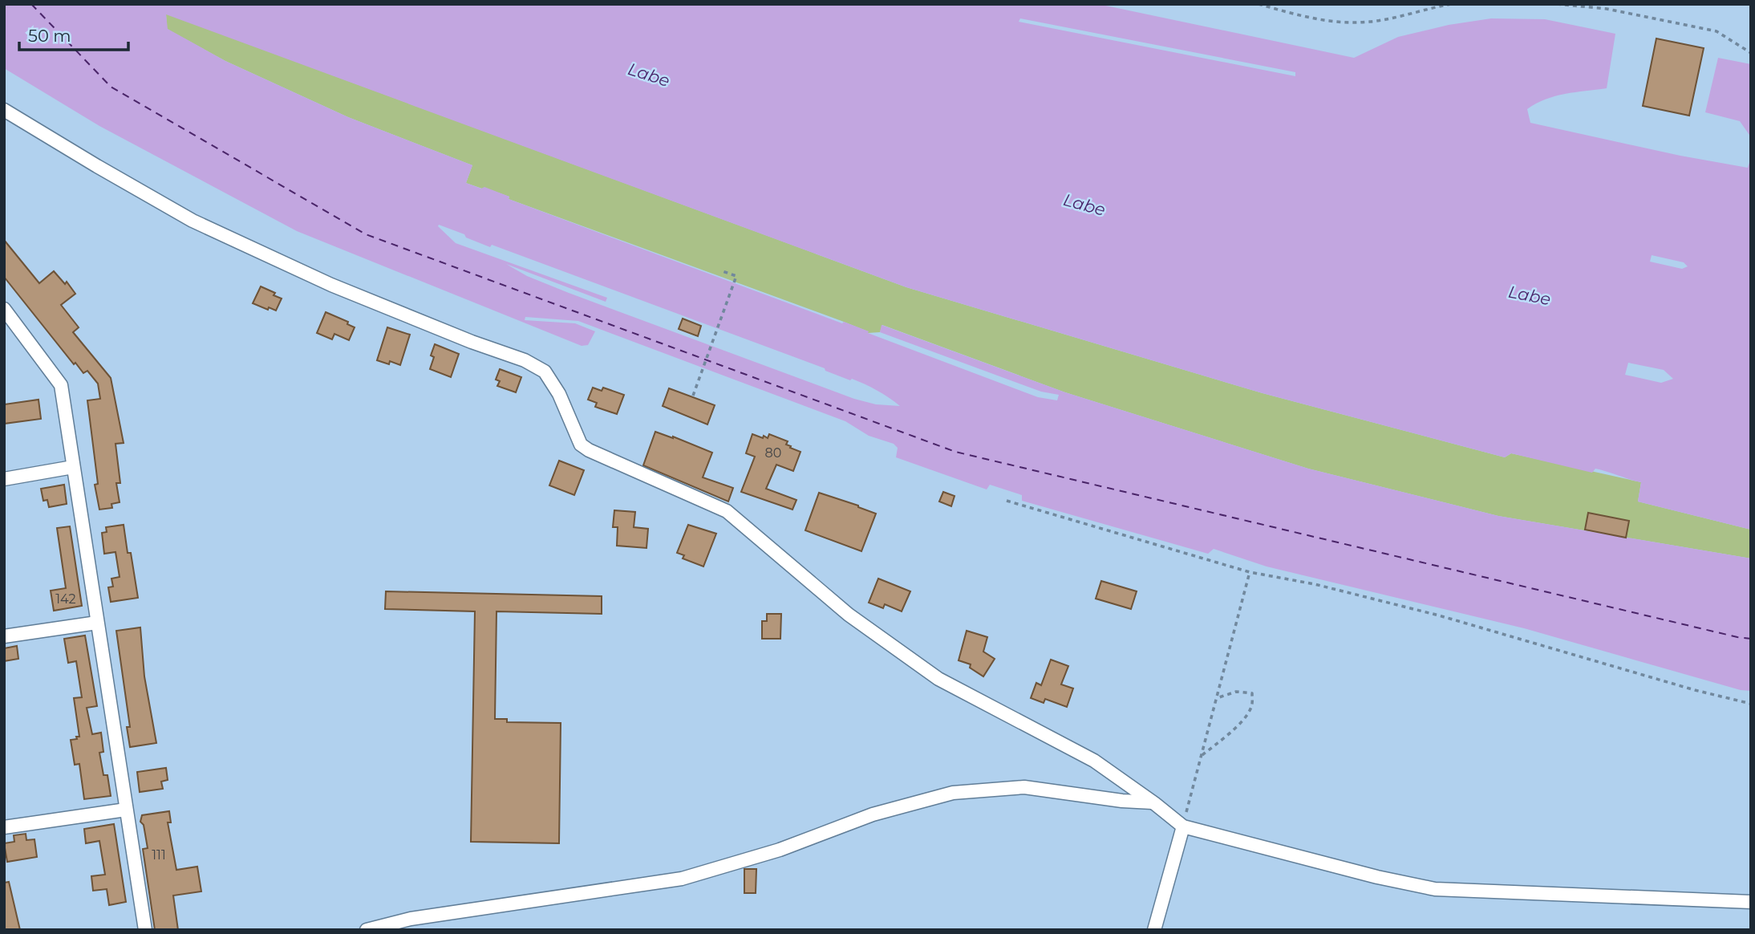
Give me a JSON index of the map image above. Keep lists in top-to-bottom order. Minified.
{"water":["Labe"],"house_numbers":["80","142","111"],"scale_bar":"50 m"}
